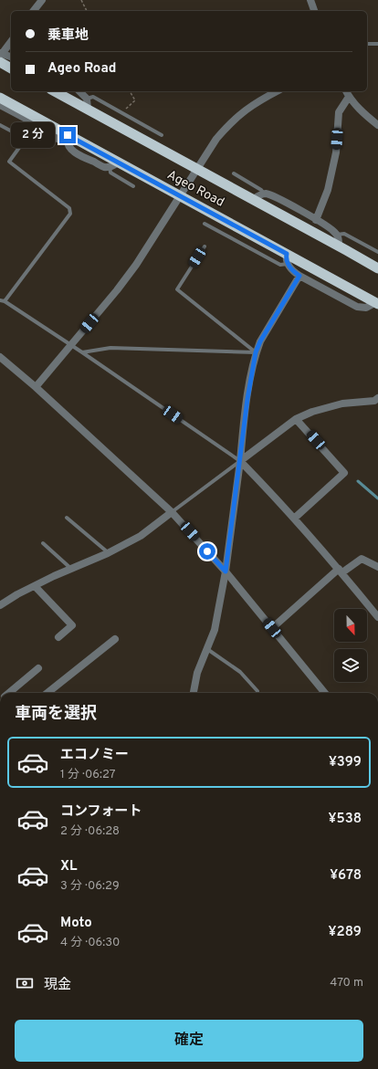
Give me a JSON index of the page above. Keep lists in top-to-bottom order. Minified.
{"streets":{"highway":["Ageo Road"]},"north":"bottom","page":{"banner":["乗車地","Ageo Road"],"bubble":"2 分","heading":"車両を選択","list":[{"name":"エコノミー","note":"1 分 · 06:27","value":"¥399"},{"name":"コンフォート","note":"2 分 · 06:28","value":"¥538"},{"name":"XL","note":"3 分 · 06:29","value":"¥678"},{"name":"Moto","note":"4 分 · 06:30","value":"¥289"}],"pay":["現金","470 m"],"buttons":"確定"}}
